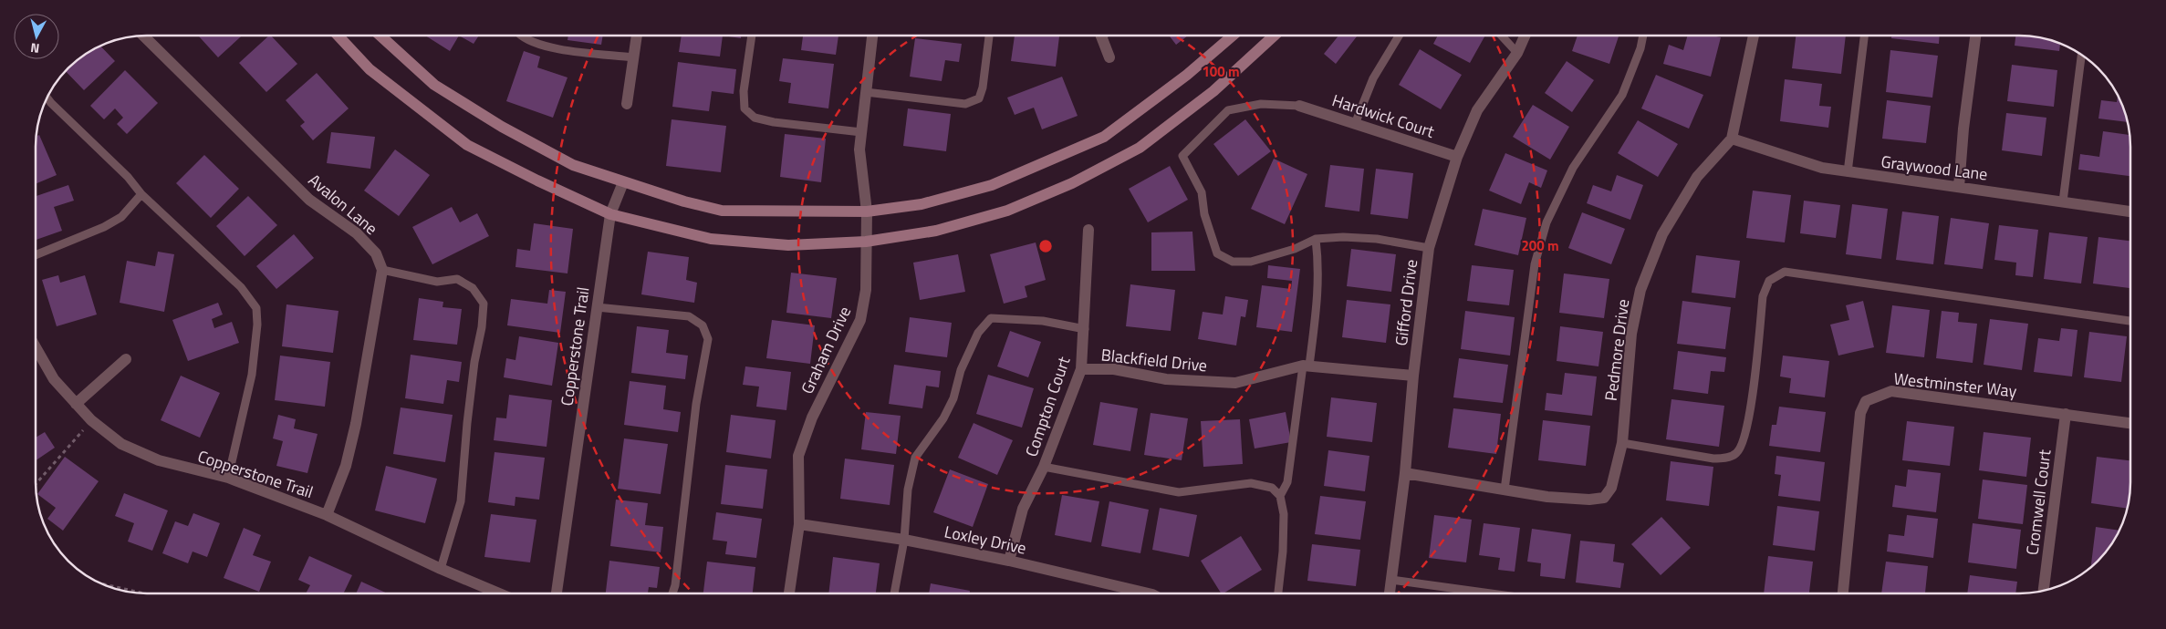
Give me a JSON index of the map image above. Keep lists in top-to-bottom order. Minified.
{"streets":{"street":["Hardwick Court","Graywood Lane","Avalon Lane","Gifford Drive","Copperstone Trail","Graham Drive","Pedmore Drive","Blackfield Drive","Westminster Way","Compton Court","Cromwell Court","Loxley Drive"]},"crossings":[["Hardwick Court","Gifford Drive"],["Graywood Lane","Pedmore Drive"],["Gifford Drive","Pedmore Drive"],["Gifford Drive","Blackfield Drive"],["Graham Drive","Loxley Drive"],["Blackfield Drive","Compton Court"],["Westminster Way","Cromwell Court"],["Compton Court","Loxley Drive"]],"north":"bottom","rings":["100 m","200 m"]}
